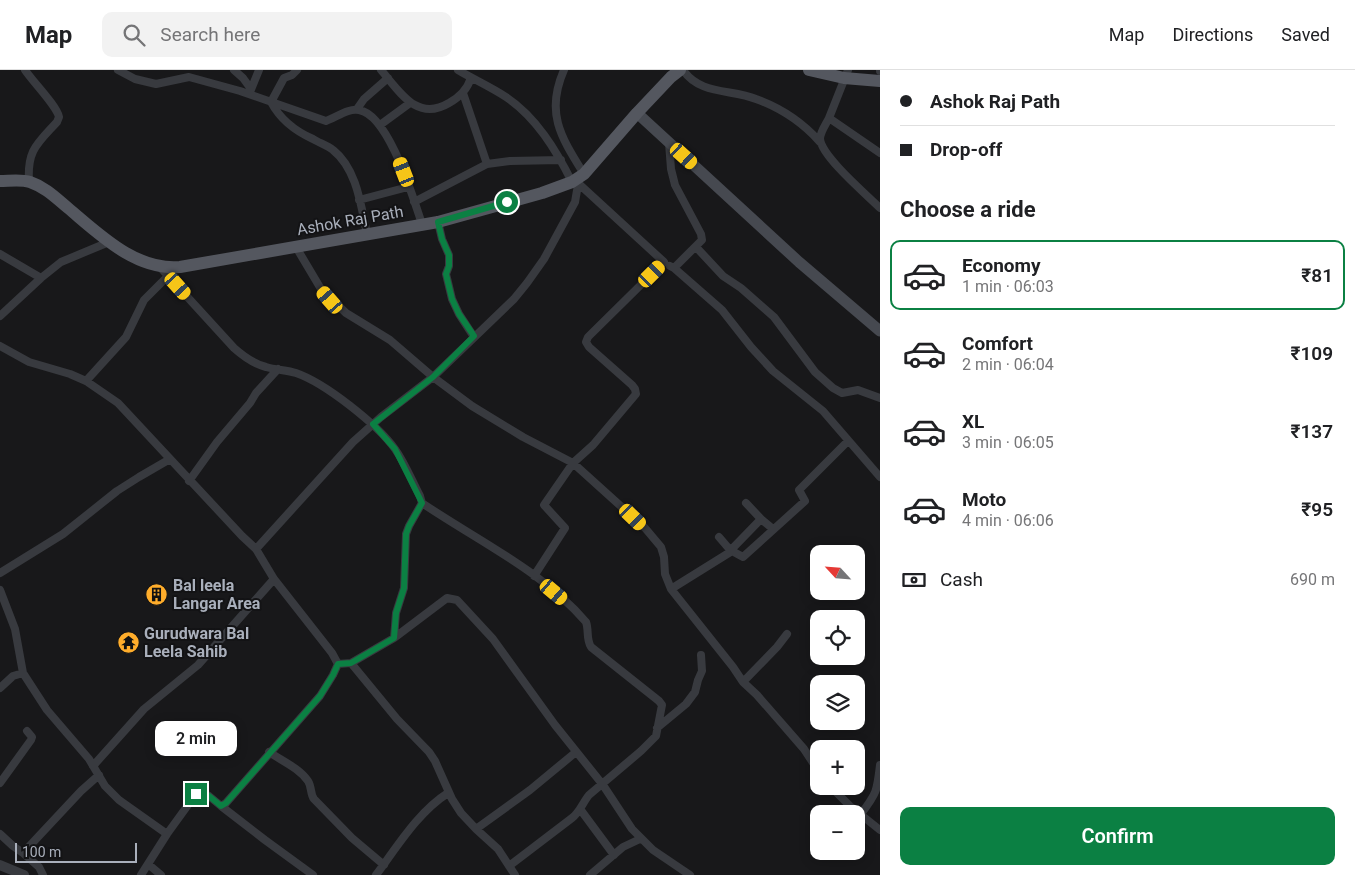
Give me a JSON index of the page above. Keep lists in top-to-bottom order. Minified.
{"streets":{"main road":["Ashok Raj Path"]},"places":{"building":["Bal leela Langar Area"],"temple":["Gurudwara Bal Leela Sahib"]},"scale_bar":"100 m","north":"top left","page":{"header":"Map","search":"Search here","nav":["Map","Directions","Saved"],"banner":["Ashok Raj Path","Drop-off"],"heading":"Choose a ride","list":[{"name":"Economy","note":"1 min · 06:03","value":"₹81"},{"name":"Comfort","note":"2 min · 06:04","value":"₹109"},{"name":"XL","note":"3 min · 06:05","value":"₹137"},{"name":"Moto","note":"4 min · 06:06","value":"₹95"}],"map_buttons":["+","−"],"pay":["Cash","690 m"],"bubble":"2 min","buttons":"Confirm","scale":"100 m"}}
